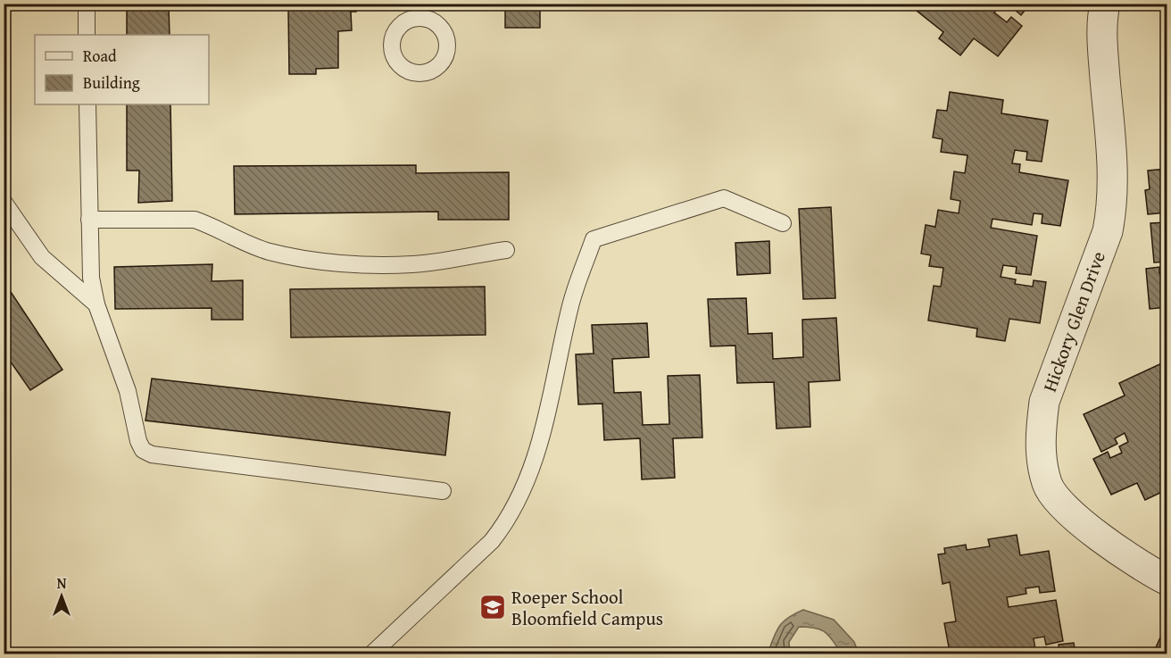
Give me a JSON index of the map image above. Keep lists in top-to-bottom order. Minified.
{"streets":{"street":["Hickory Glen Drive"]},"places":{"school or university":["Roeper School Bloomfield Campus"]},"legend":["Road","Building"],"north":"top"}
